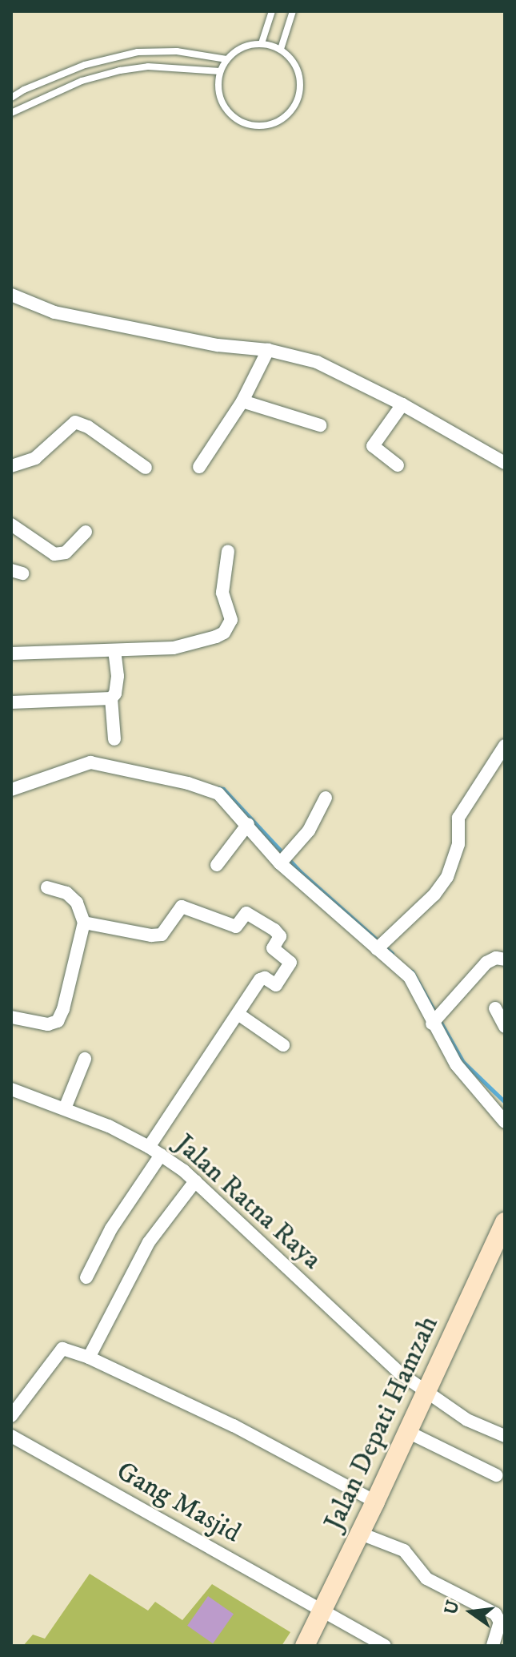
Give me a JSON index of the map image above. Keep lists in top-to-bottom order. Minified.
{"streets":{"main road":["Jalan Depati Hamzah"],"street":["Jalan Ratna Raya","Gang Masjid"]},"crossings":[["Jalan Ratna Raya","Jalan Depati Hamzah"],["Jalan Depati Hamzah","Gang Masjid"]],"north":"left"}
